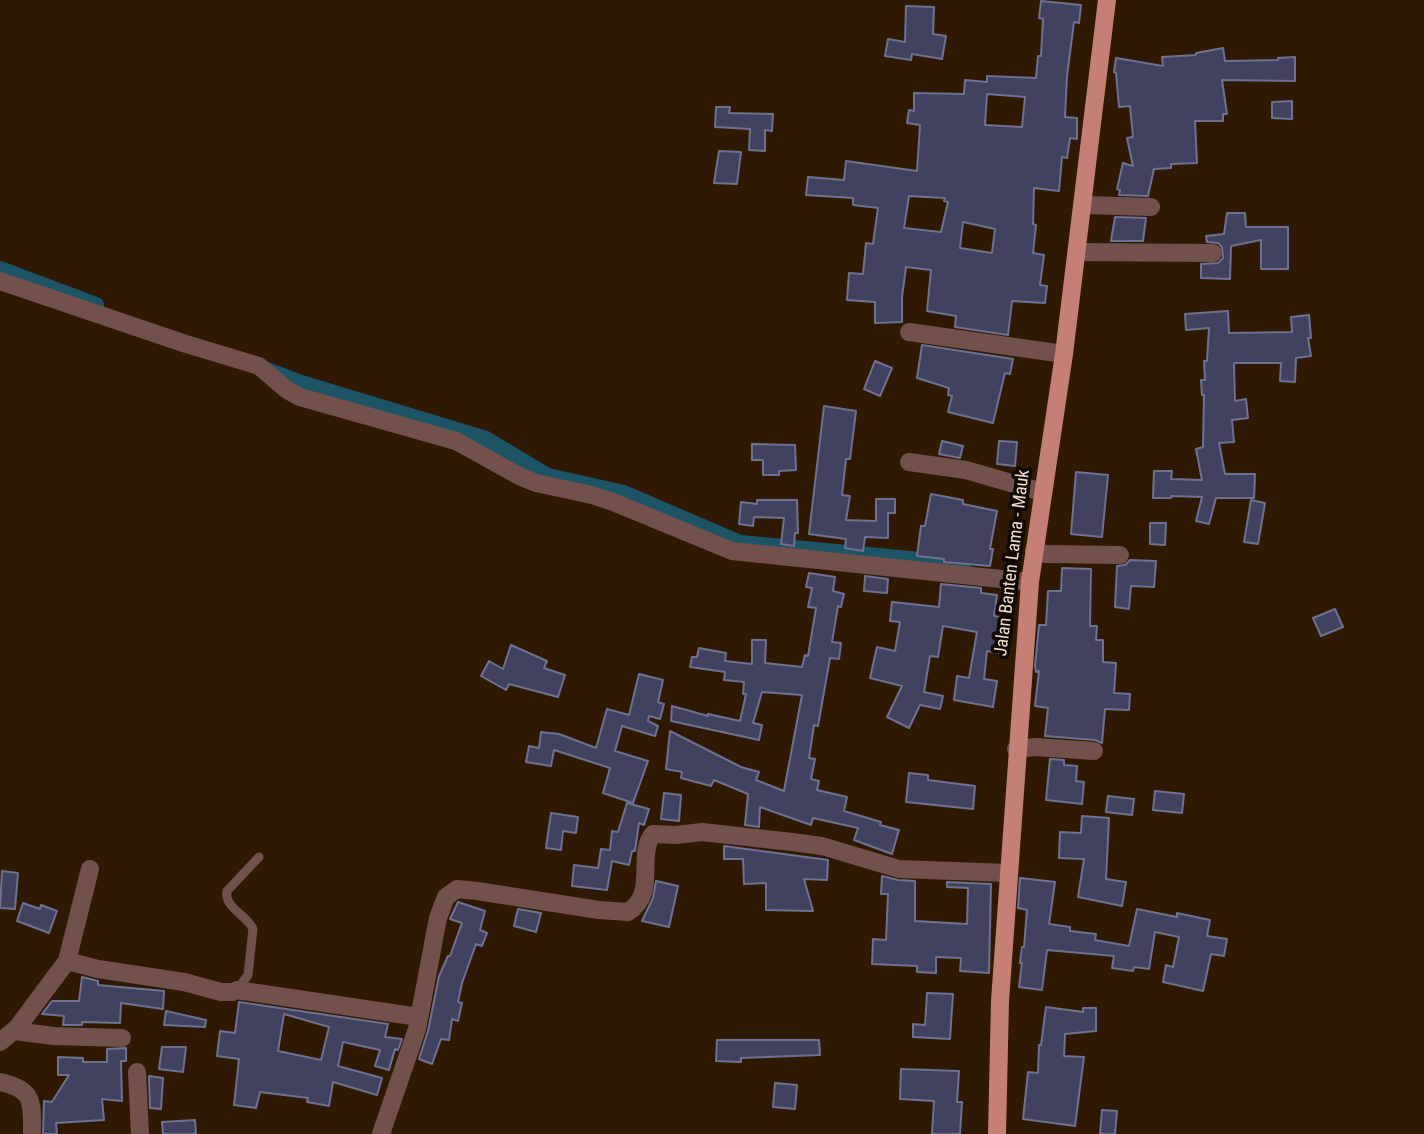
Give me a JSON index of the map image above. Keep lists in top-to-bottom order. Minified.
{"streets":{"main road":["Jalan Banten Lama - Mauk"]}}
